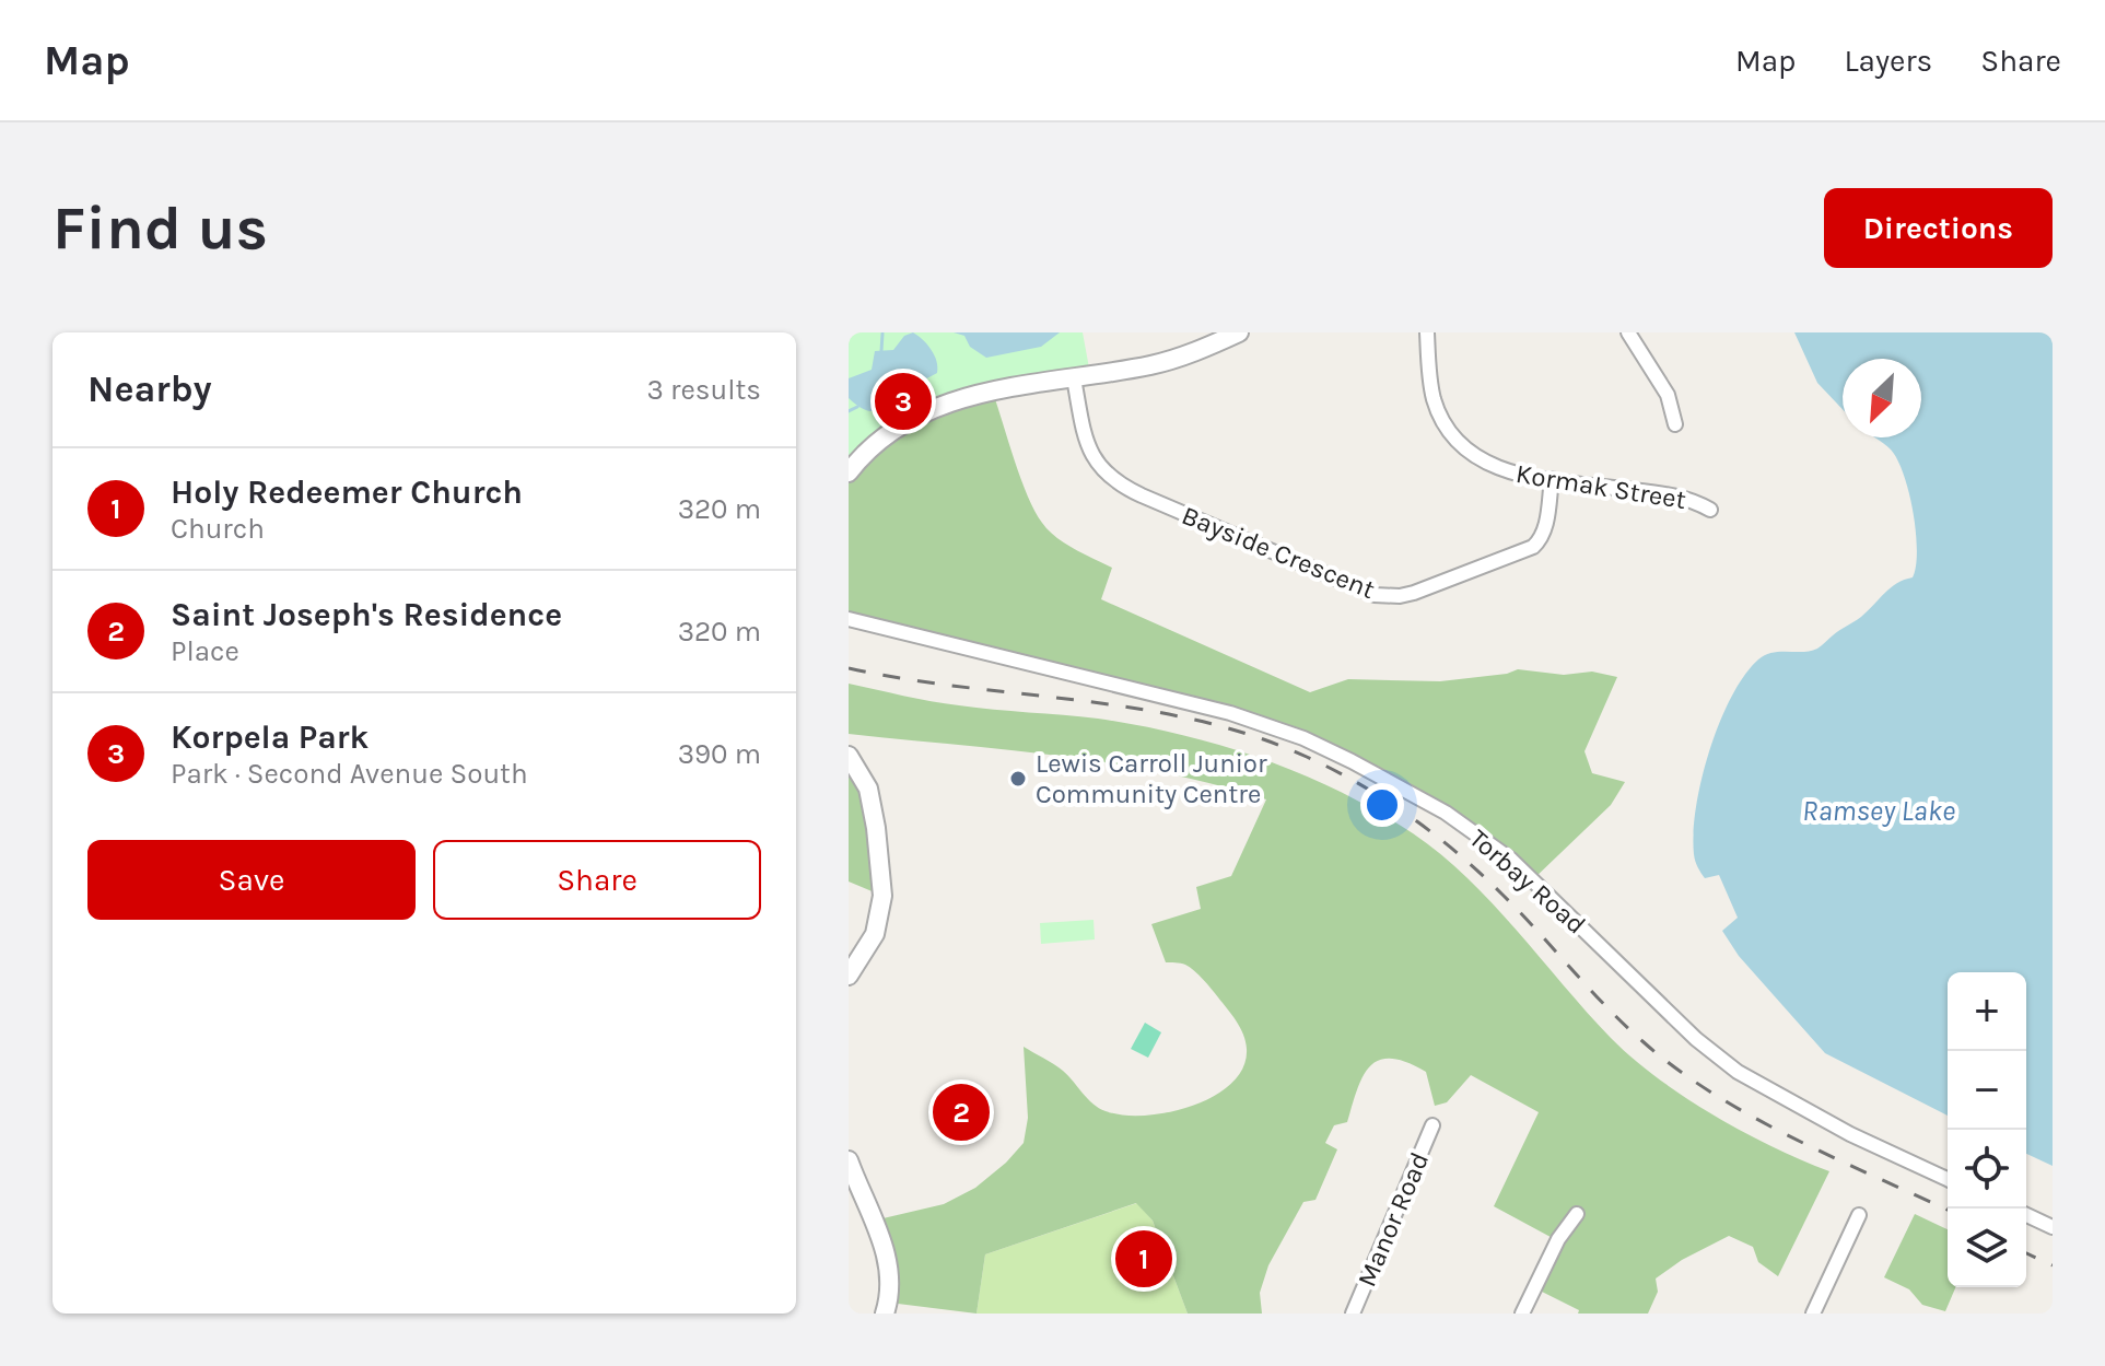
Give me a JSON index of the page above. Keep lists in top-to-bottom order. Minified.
{"streets":{"street":["Kormak Street","Bayside Crescent","Torbay Road","Manor Road"]},"crossings":[["Kormak Street","Bayside Crescent"]],"water":["Ramsey Lake"],"places":["Lewis Carroll Junior Community Centre"],"north":"bottom left","page":{"header":"Map","nav":["Map","Layers","Share"],"buttons":["Directions",["Save","Share"]],"title":"Find us","heading":["Nearby","3 results"],"pins":["3","2","1"],"list":[{"mark":"1","name":"Holy Redeemer Church","note":"Church","value":"320 m"},{"mark":"2","name":"Saint Joseph's Residence","note":"Place","value":"320 m"},{"mark":"3","name":"Korpela Park","note":"Park · Second Avenue South","value":"390 m"}],"map_buttons":["+","−"]}}
